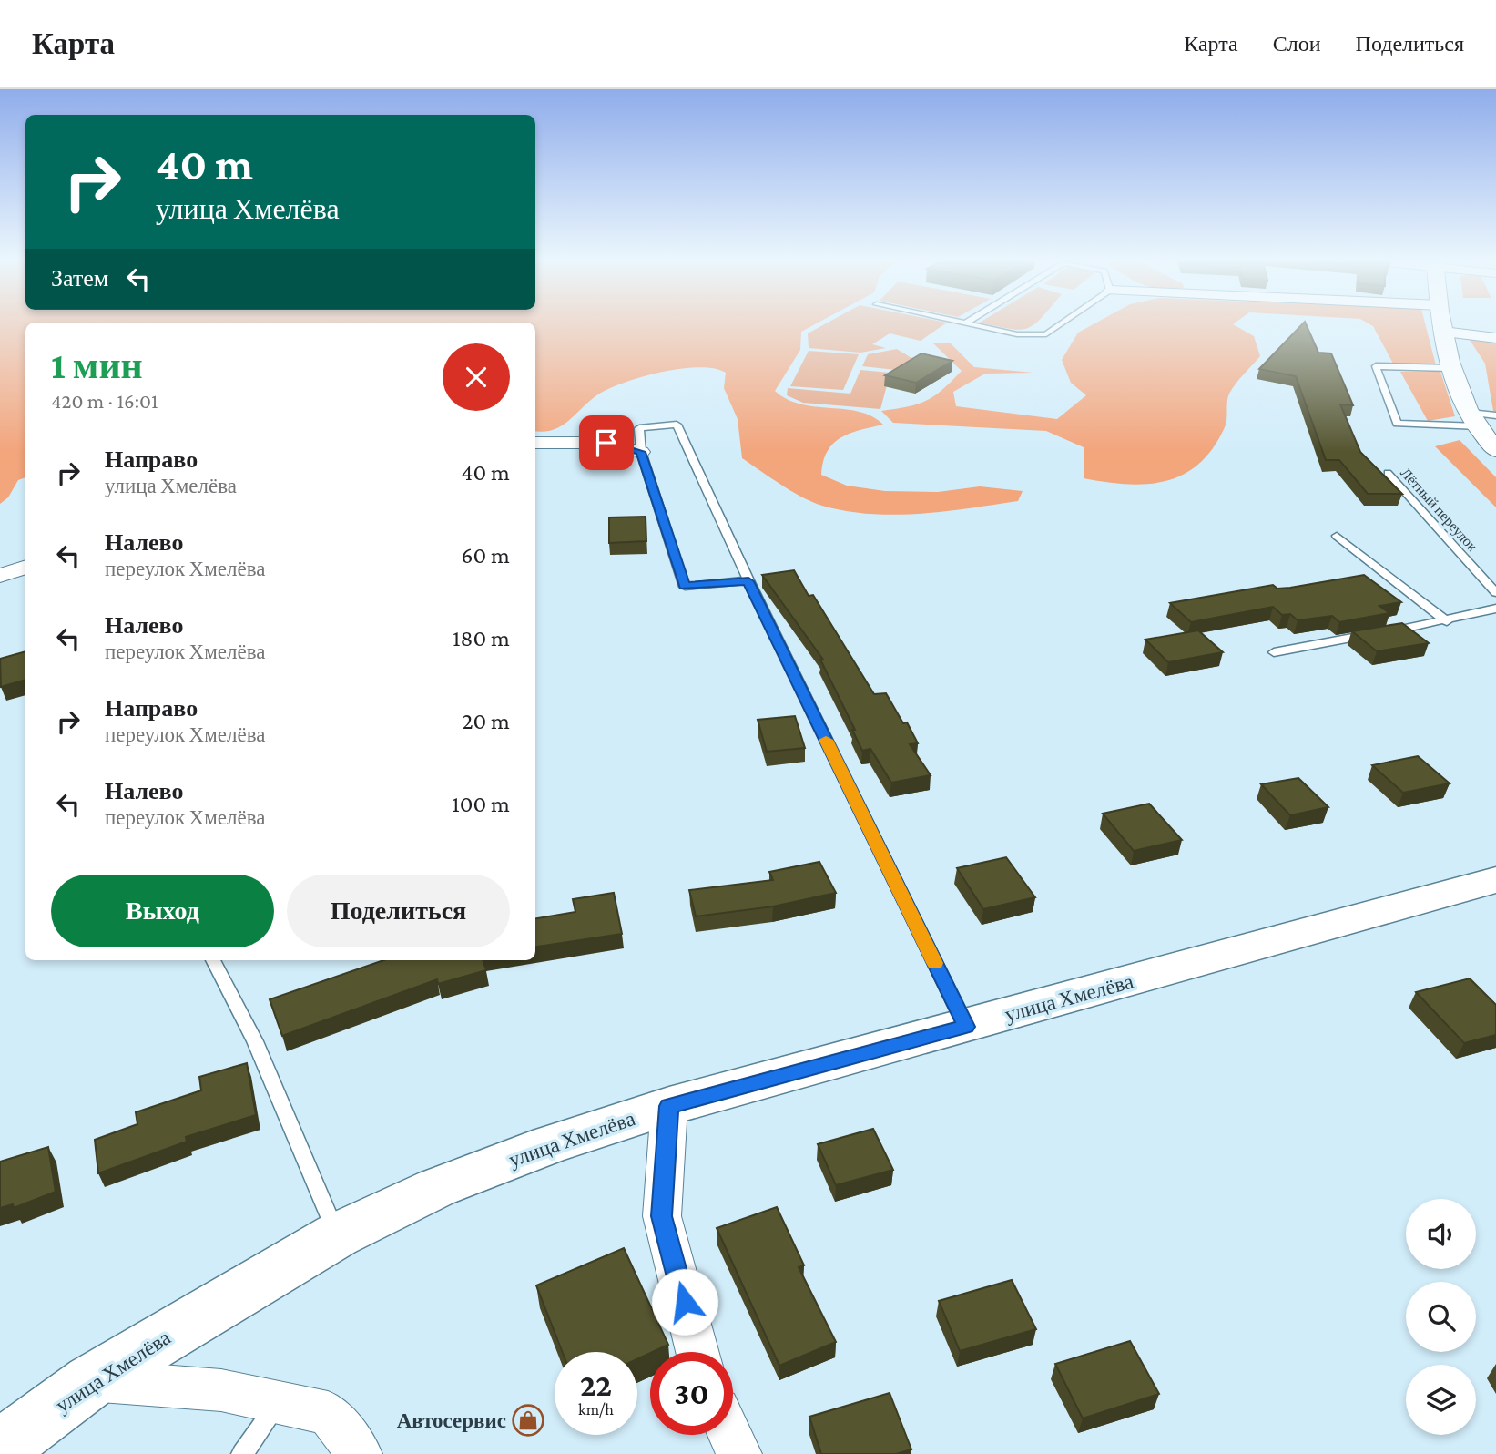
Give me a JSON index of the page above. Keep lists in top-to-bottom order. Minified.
{"streets":{"main road":["улица Хмелёва"],"lane":["Лётный переулок"]},"places":{"shop":["Автосервис"]},"page":{"header":"Карта","nav":["Карта","Слои","Поделиться"],"turn":["40 m","улица Хмелёва"],"then":"Затем","heading":["1 мин","420 m · 16:01"],"list":[{"name":"Направо","note":"улица Хмелёва","value":"40 m"},{"name":"Налево","note":"переулок Хмелёва","value":"60 m"},{"name":"Налево","note":"переулок Хмелёва","value":"180 m"},{"name":"Направо","note":"переулок Хмелёва","value":"20 m"},{"name":"Налево","note":"переулок Хмелёва","value":"100 m"}],"buttons":["Выход","Поделиться"],"speed":"22 km/h","limit":"30"}}
